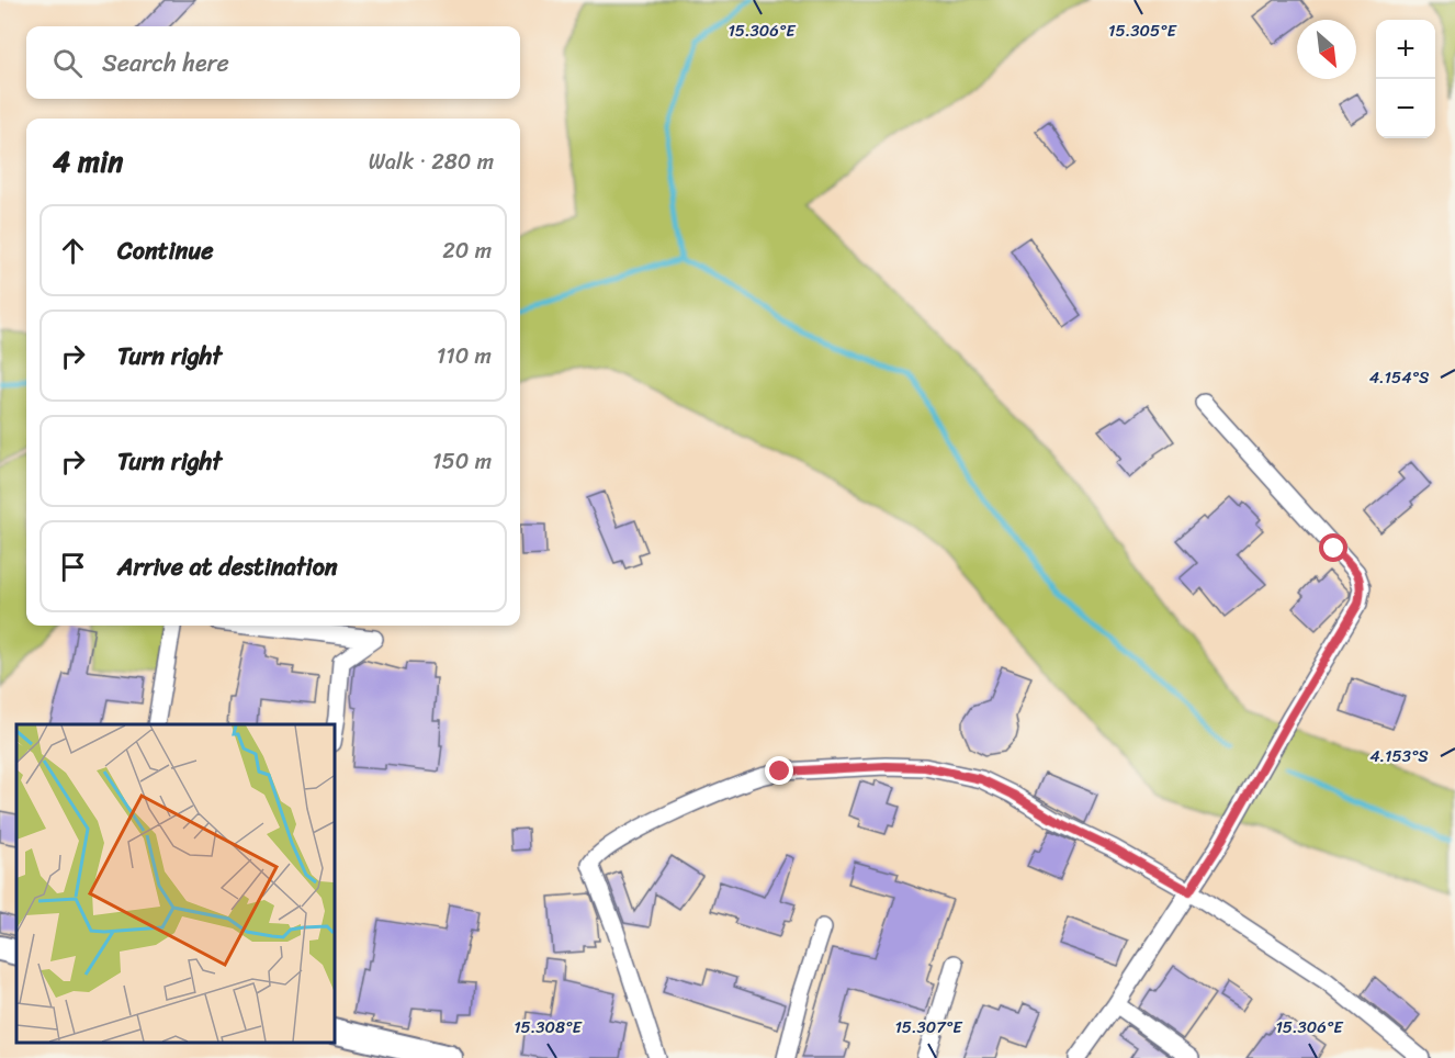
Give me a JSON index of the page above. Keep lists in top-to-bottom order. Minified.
{"north":"bottom right","page":{"map_buttons":["+","−"],"search":"Search here","heading":["4 min","Walk · 280 m"],"list":[["Continue","20 m"],["Turn right","110 m"],["Turn right","150 m"],"Arrive at destination"]},"coordinates":["15.306°E","15.305°E","4.154°S","4.153°S","15.308°E","15.307°E"]}
